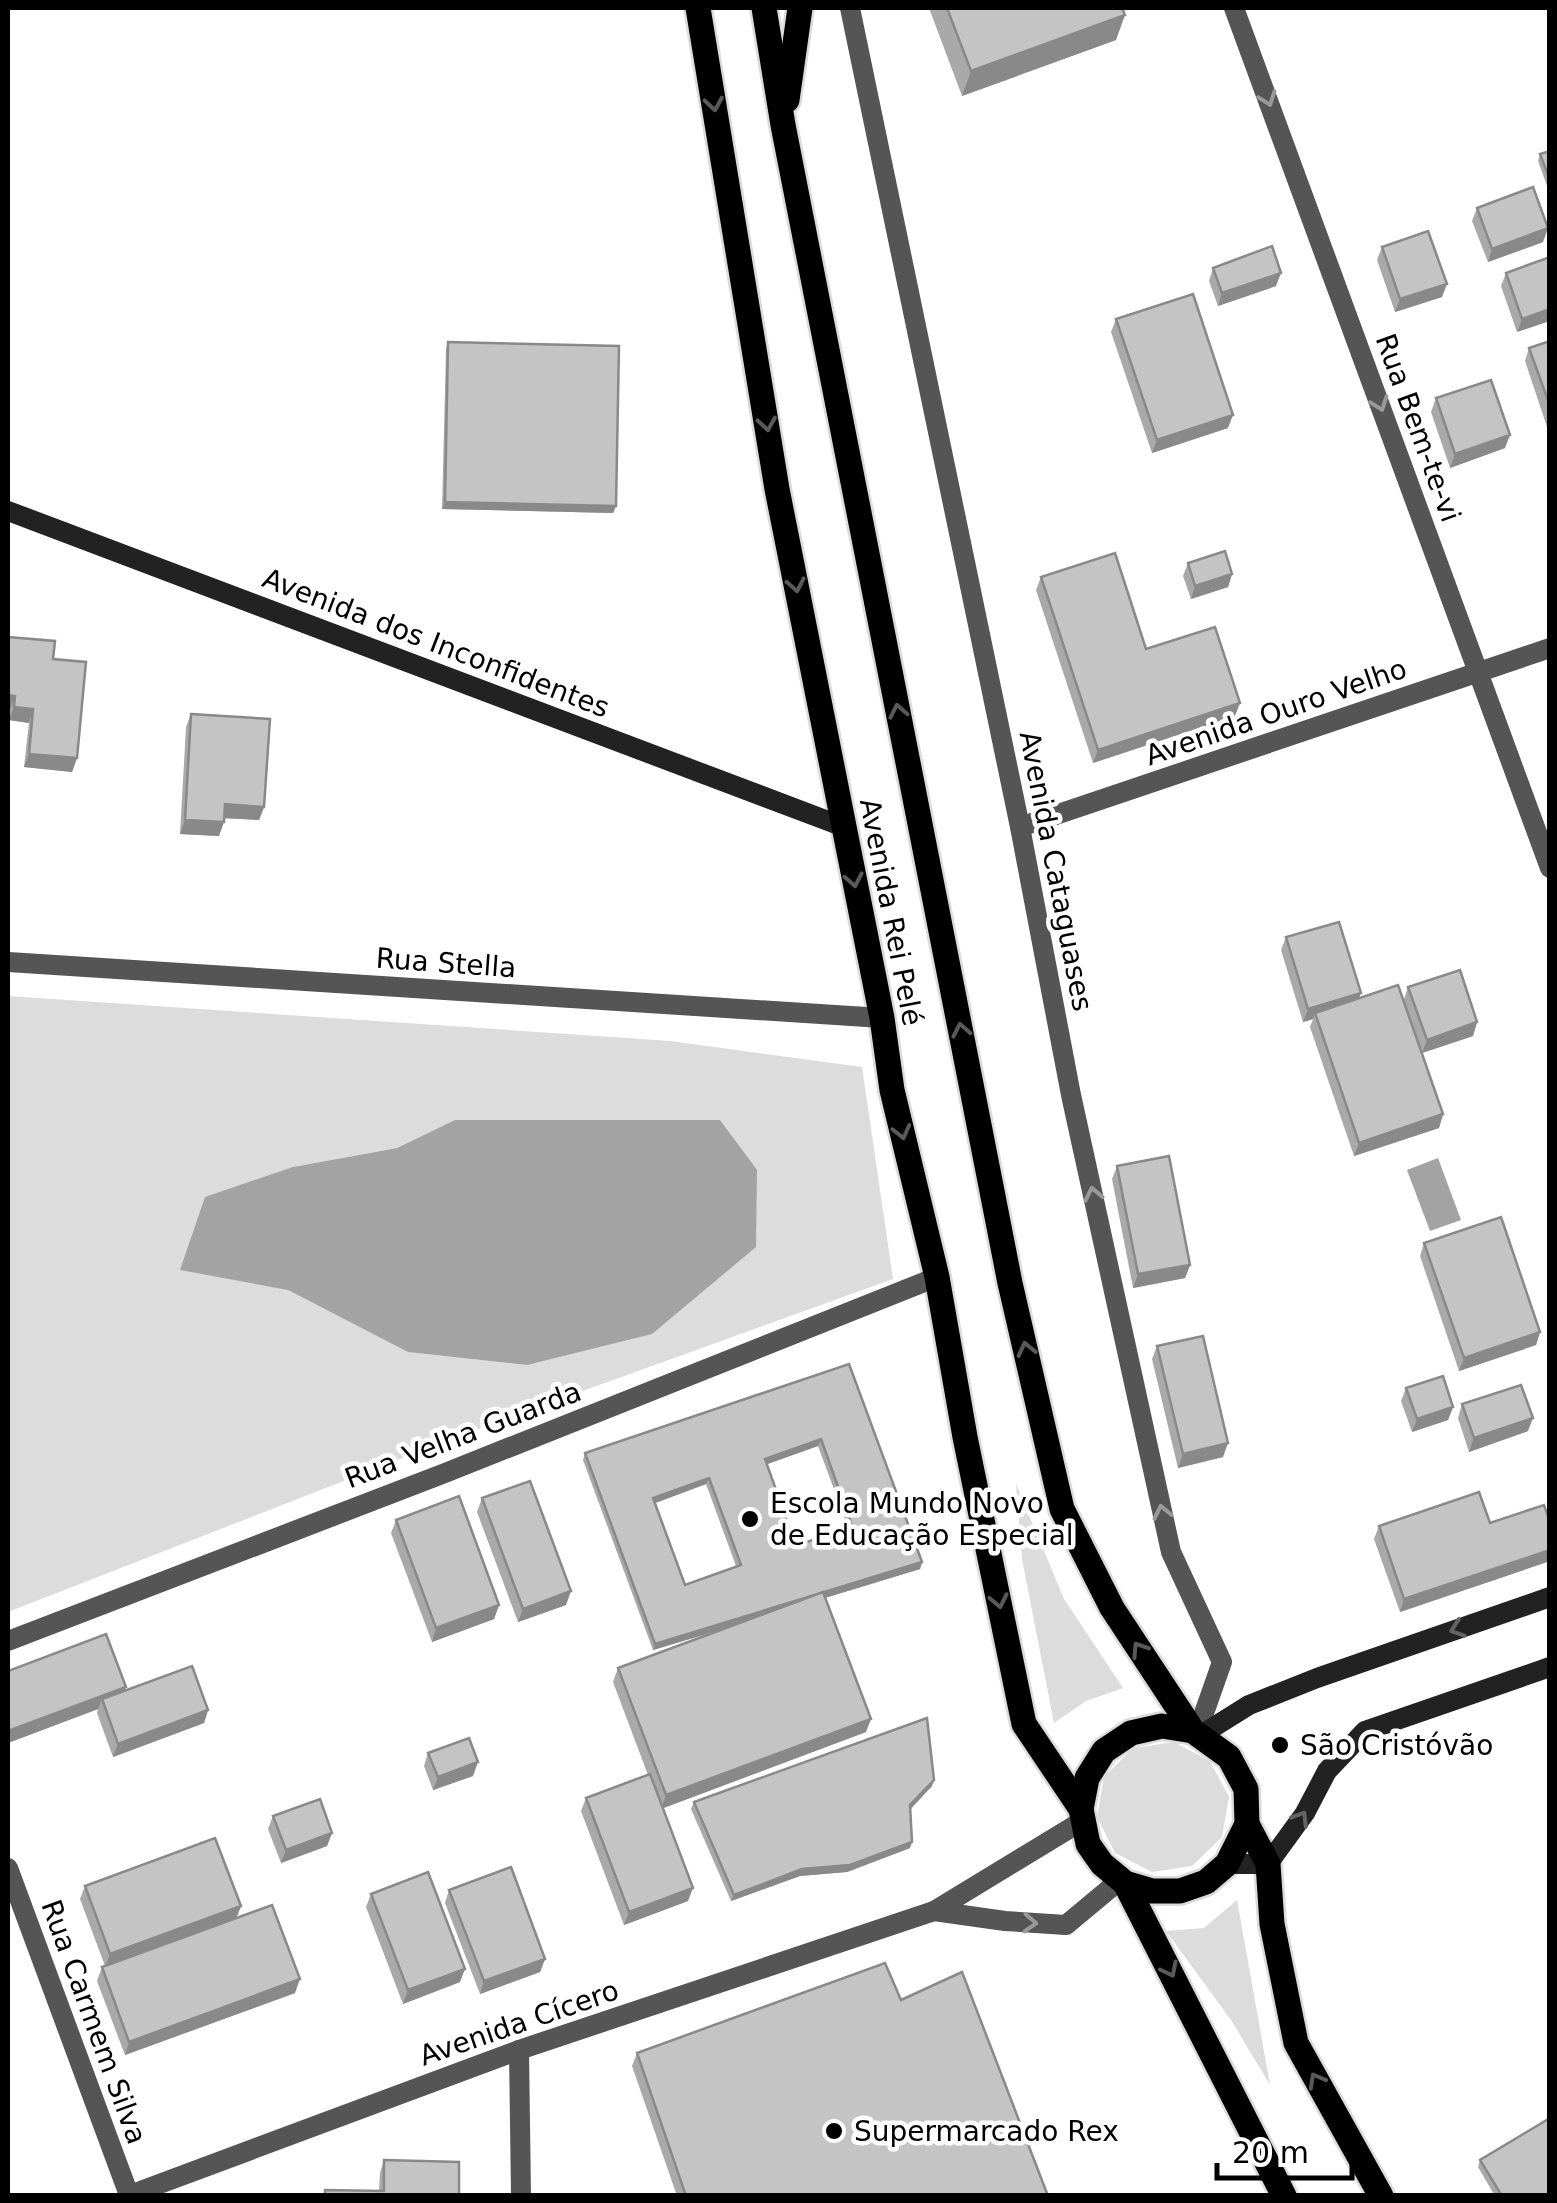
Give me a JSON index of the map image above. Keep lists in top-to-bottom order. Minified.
{"streets":{"main road":["Avenida Rei Pelé"],"street":["Rua Bem-te-vi","Avenida dos Inconfidentes","Avenida Ouro Velho","Avenida Cataguases","Rua Stella","Rua Velha Guarda","Rua Carmem Silva","Avenida Cícero"]},"crossings":[["Rua Bem-te-vi","Avenida Ouro Velho"],["Avenida dos Inconfidentes","Avenida Rei Pelé"],["Avenida Ouro Velho","Avenida Cataguases"],["Avenida Cataguases","Avenida Rei Pelé"],["Avenida Cataguases","Avenida Cícero"],["Avenida Rei Pelé","Rua Stella"],["Avenida Rei Pelé","Rua Velha Guarda"],["Avenida Rei Pelé","Avenida Cícero"],["Rua Carmem Silva","Avenida Cícero"]],"one_way":["Rua Bem-te-vi","Avenida Cataguases"],"places":["Escola Mundo Novo de Educação Especial","São Cristóvão","Supermarcado Rex"],"scale_bar":"20 m"}
